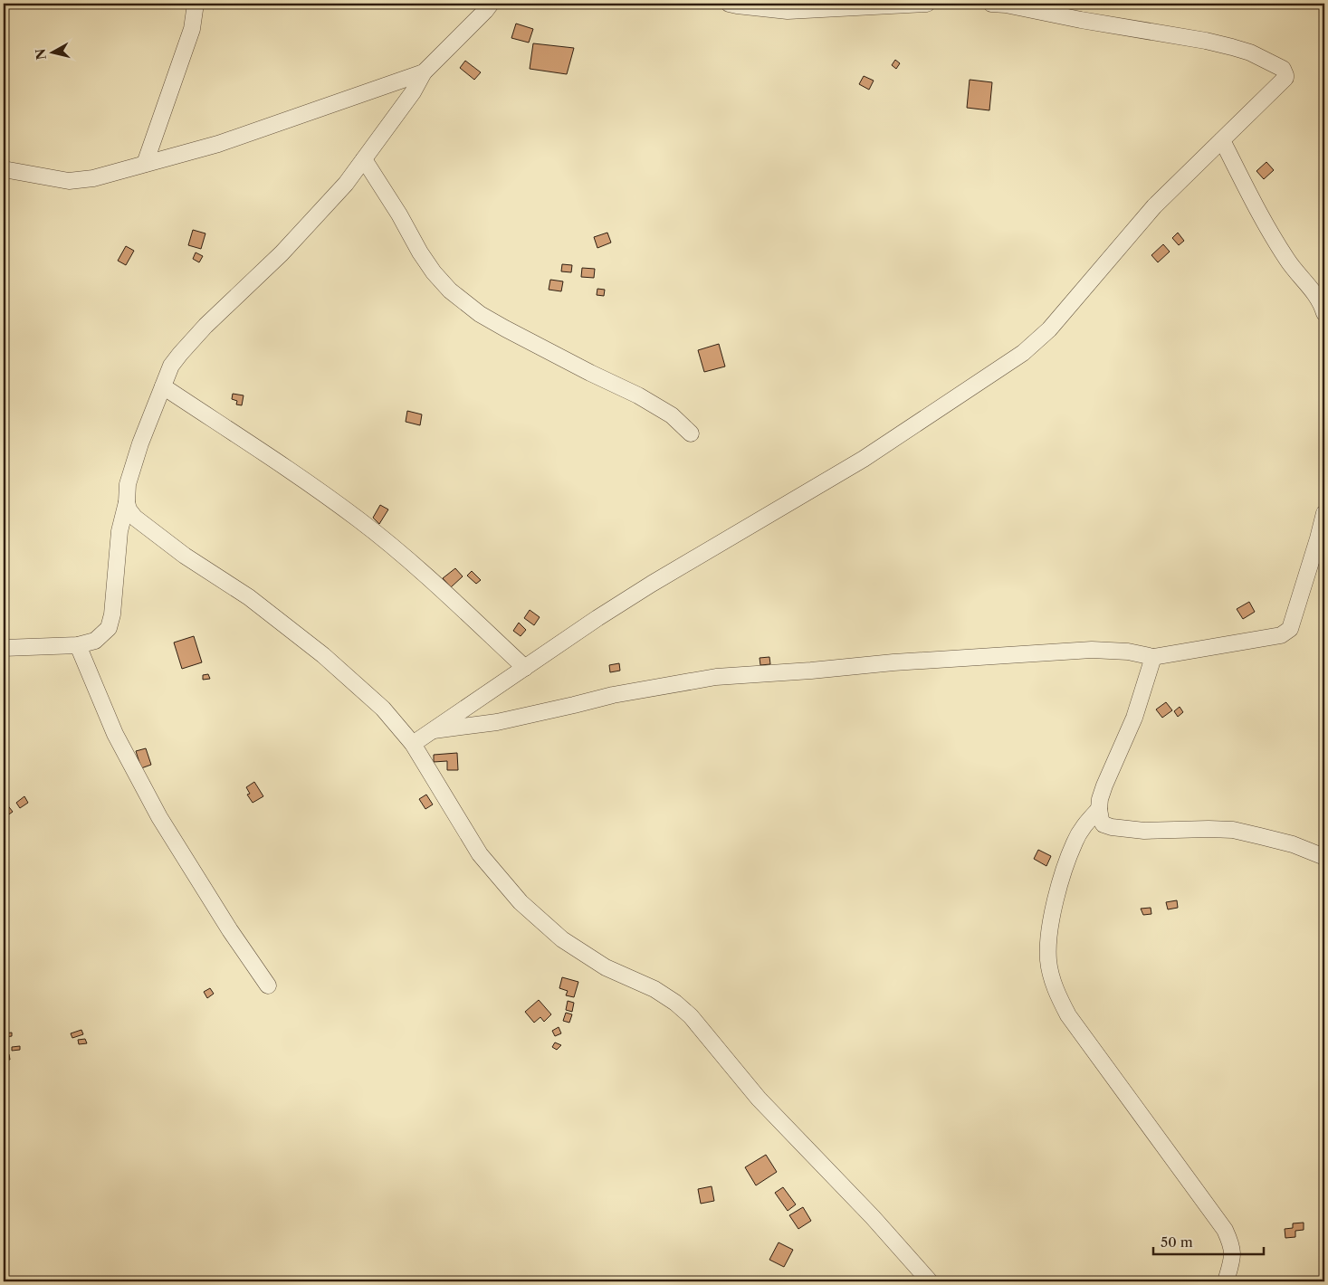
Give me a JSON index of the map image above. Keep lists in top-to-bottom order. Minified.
{"scale_bar":"50 m","north":"left"}
